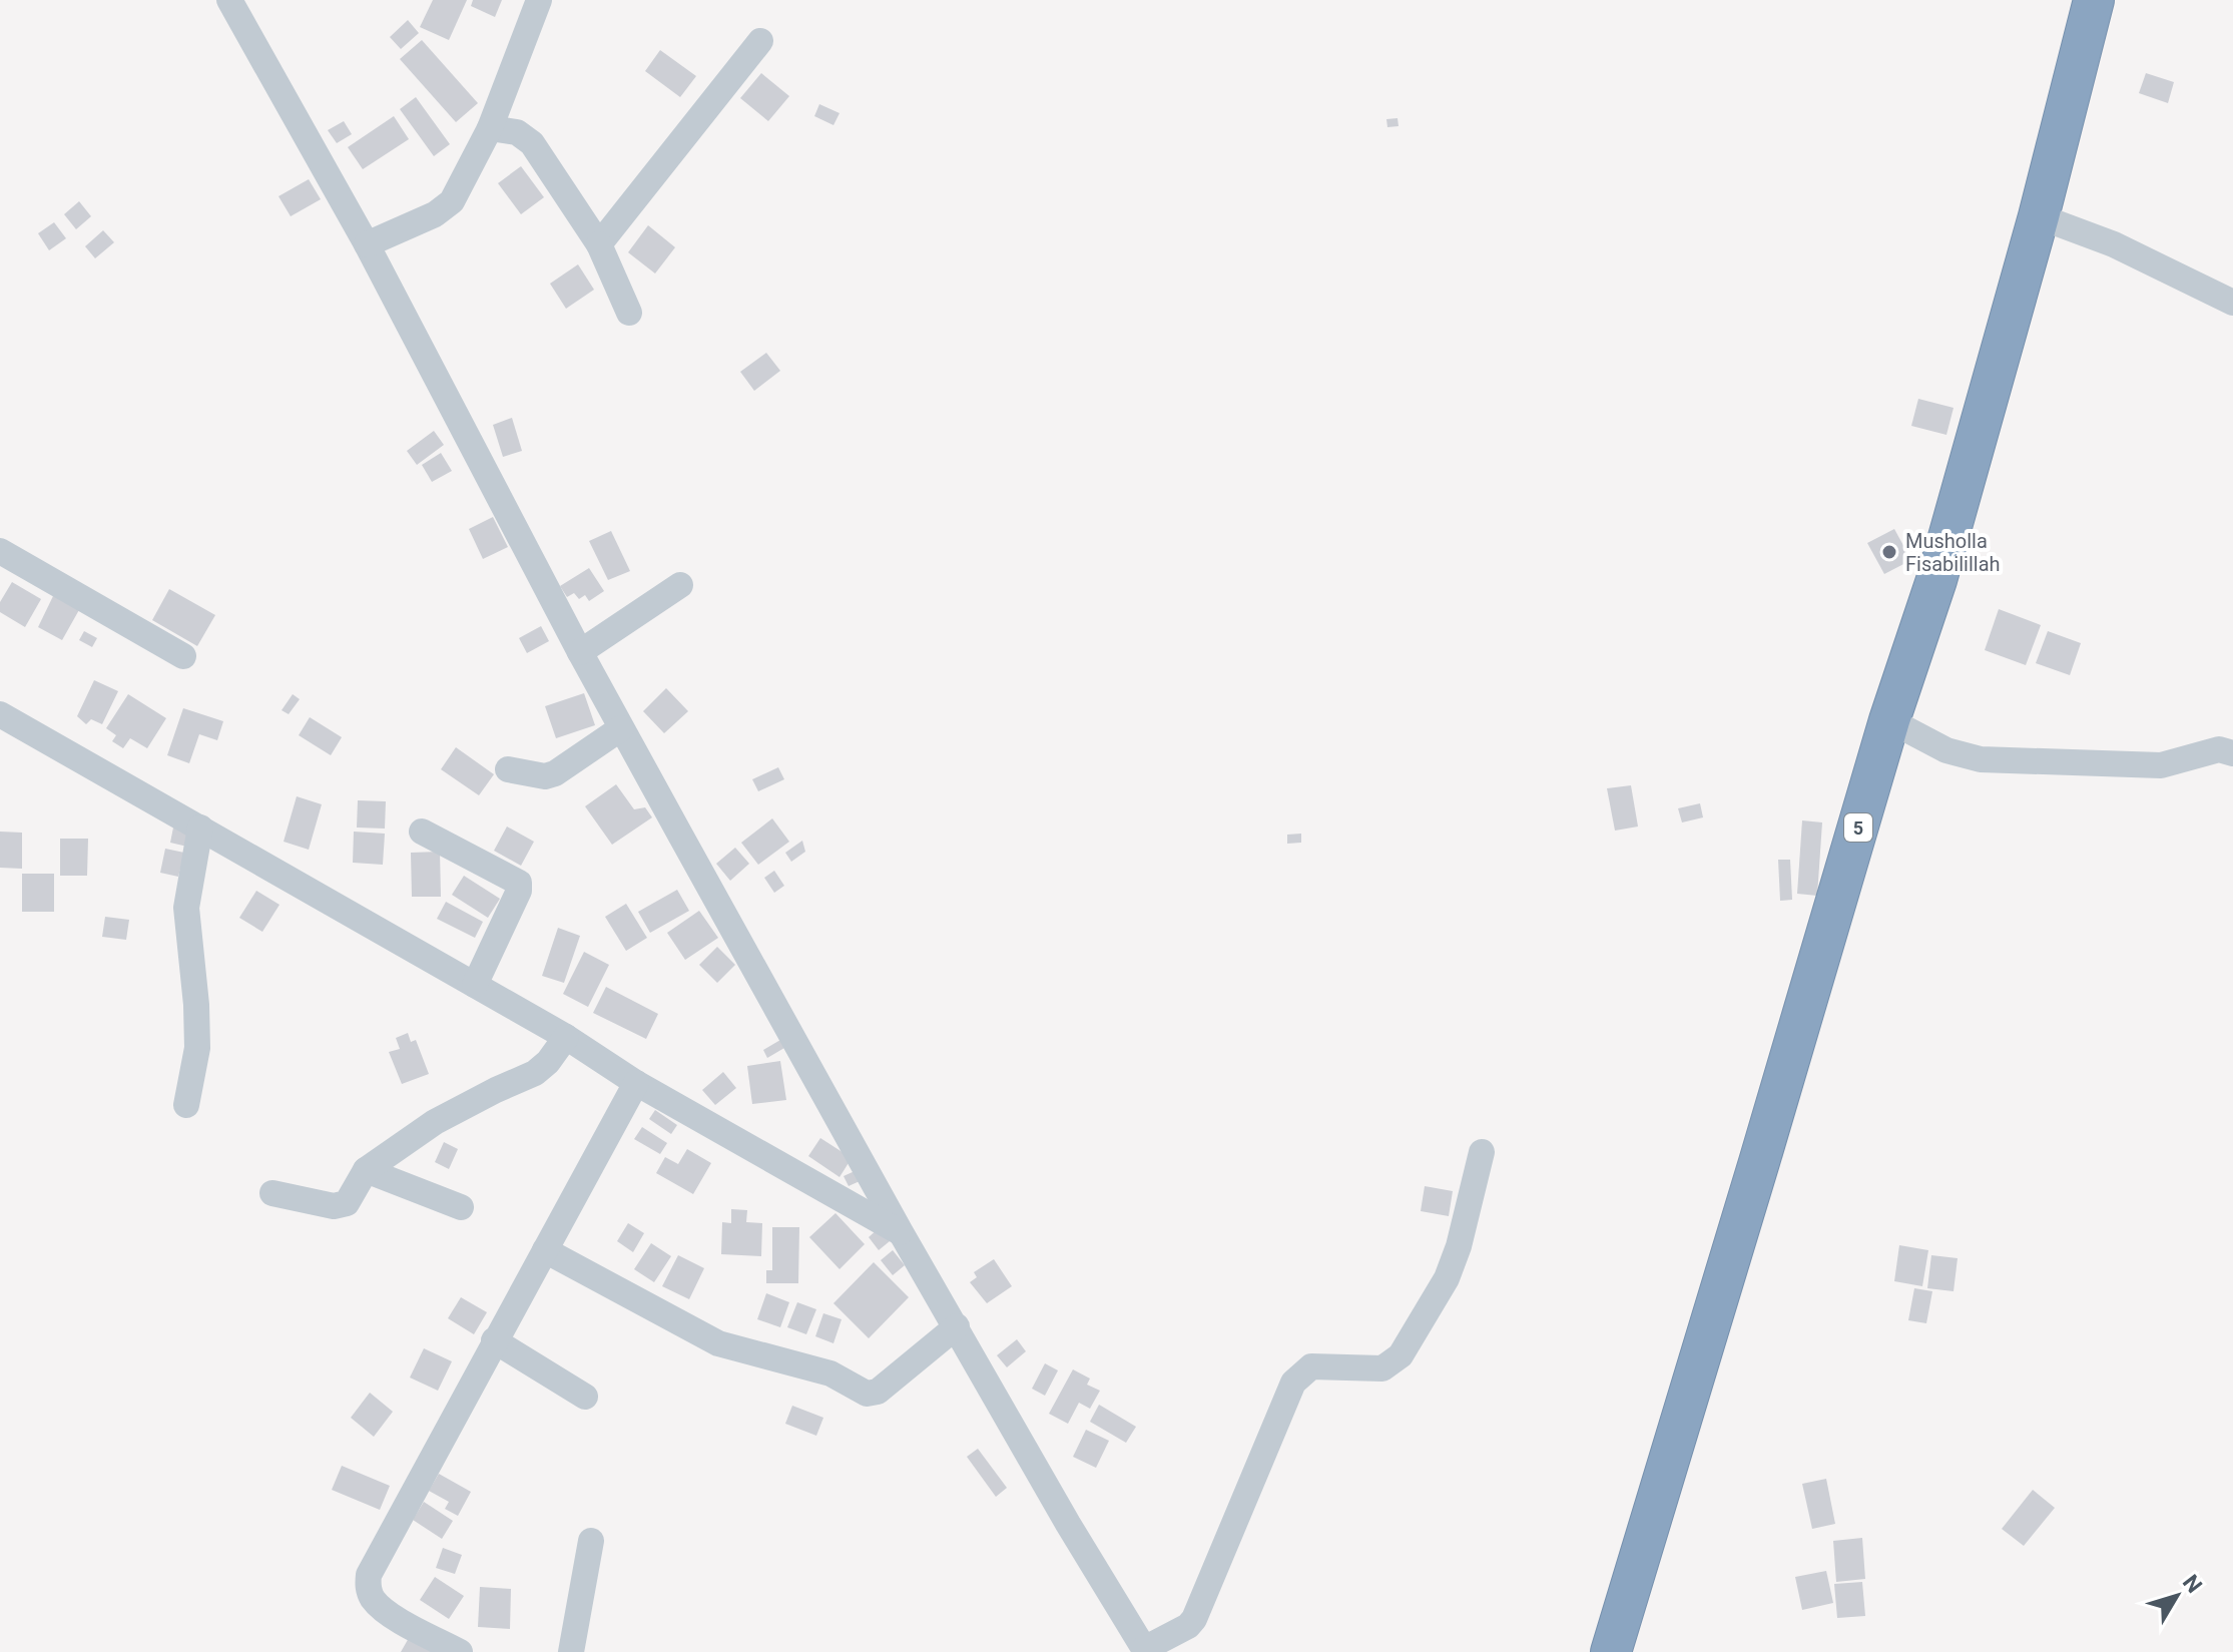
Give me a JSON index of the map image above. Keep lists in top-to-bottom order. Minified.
{"streets":{"highway":["5"]},"places":["Musholla Fisabilillah"],"north":"top right"}
